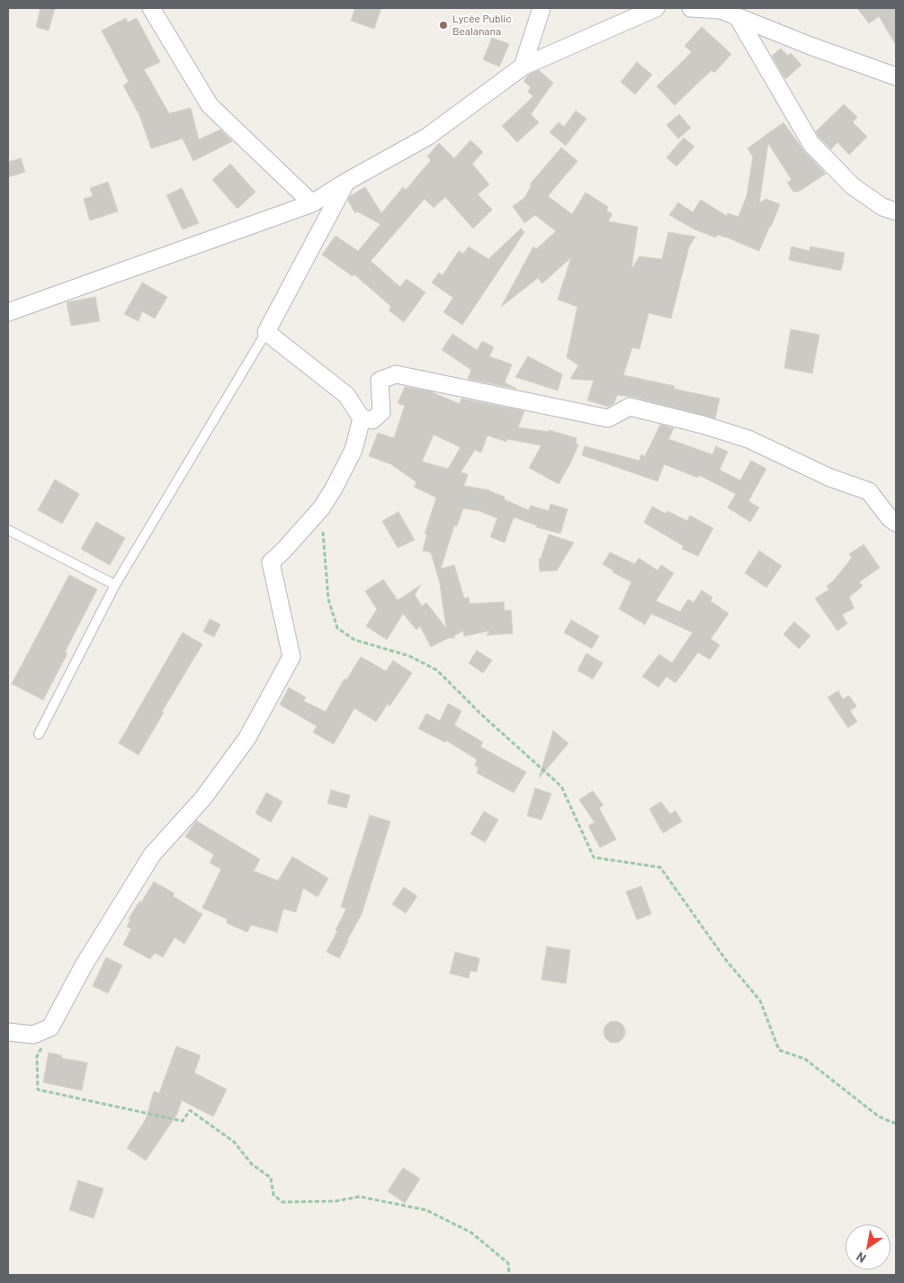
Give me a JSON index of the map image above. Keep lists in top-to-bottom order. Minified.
{"places":["Lycée Public Bealanana"],"north":"bottom left"}
